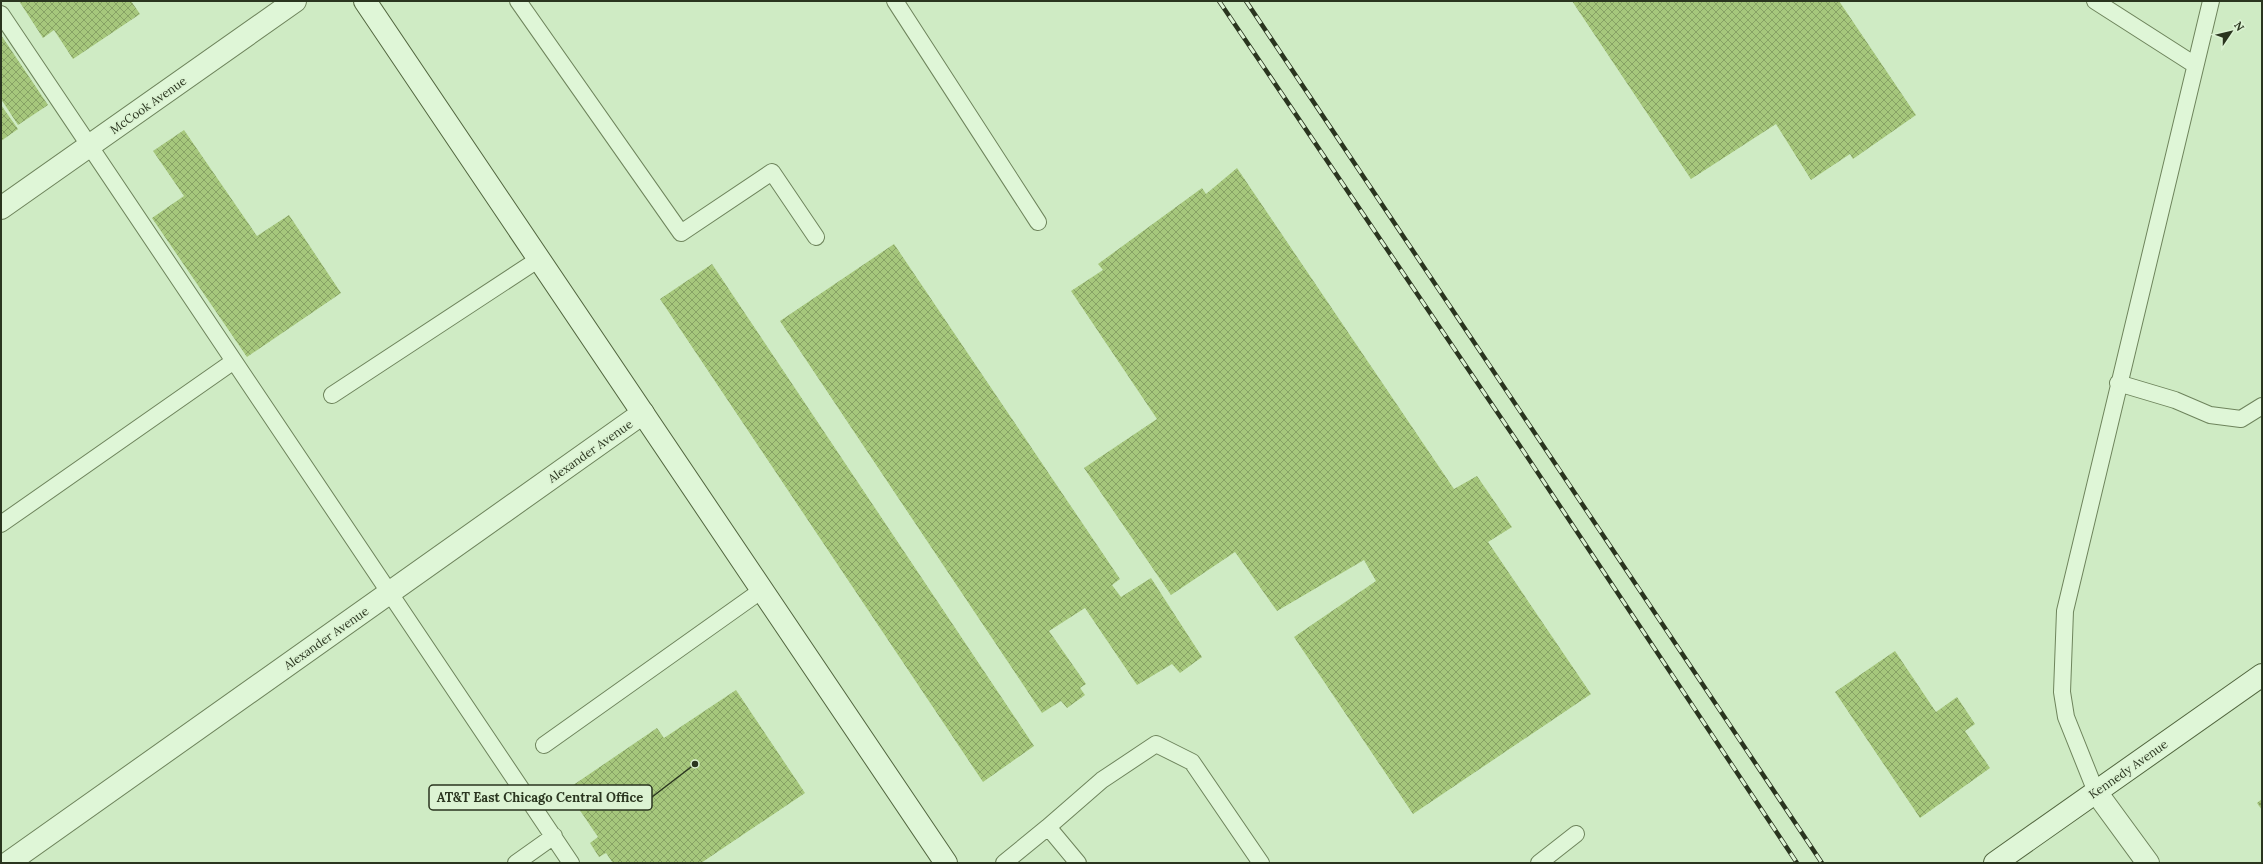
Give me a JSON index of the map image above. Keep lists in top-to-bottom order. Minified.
{"streets":{"main road":["McCook Avenue","Alexander Avenue","Kennedy Avenue"]},"places":["AT&T East Chicago Central Office"],"north":"top right"}
